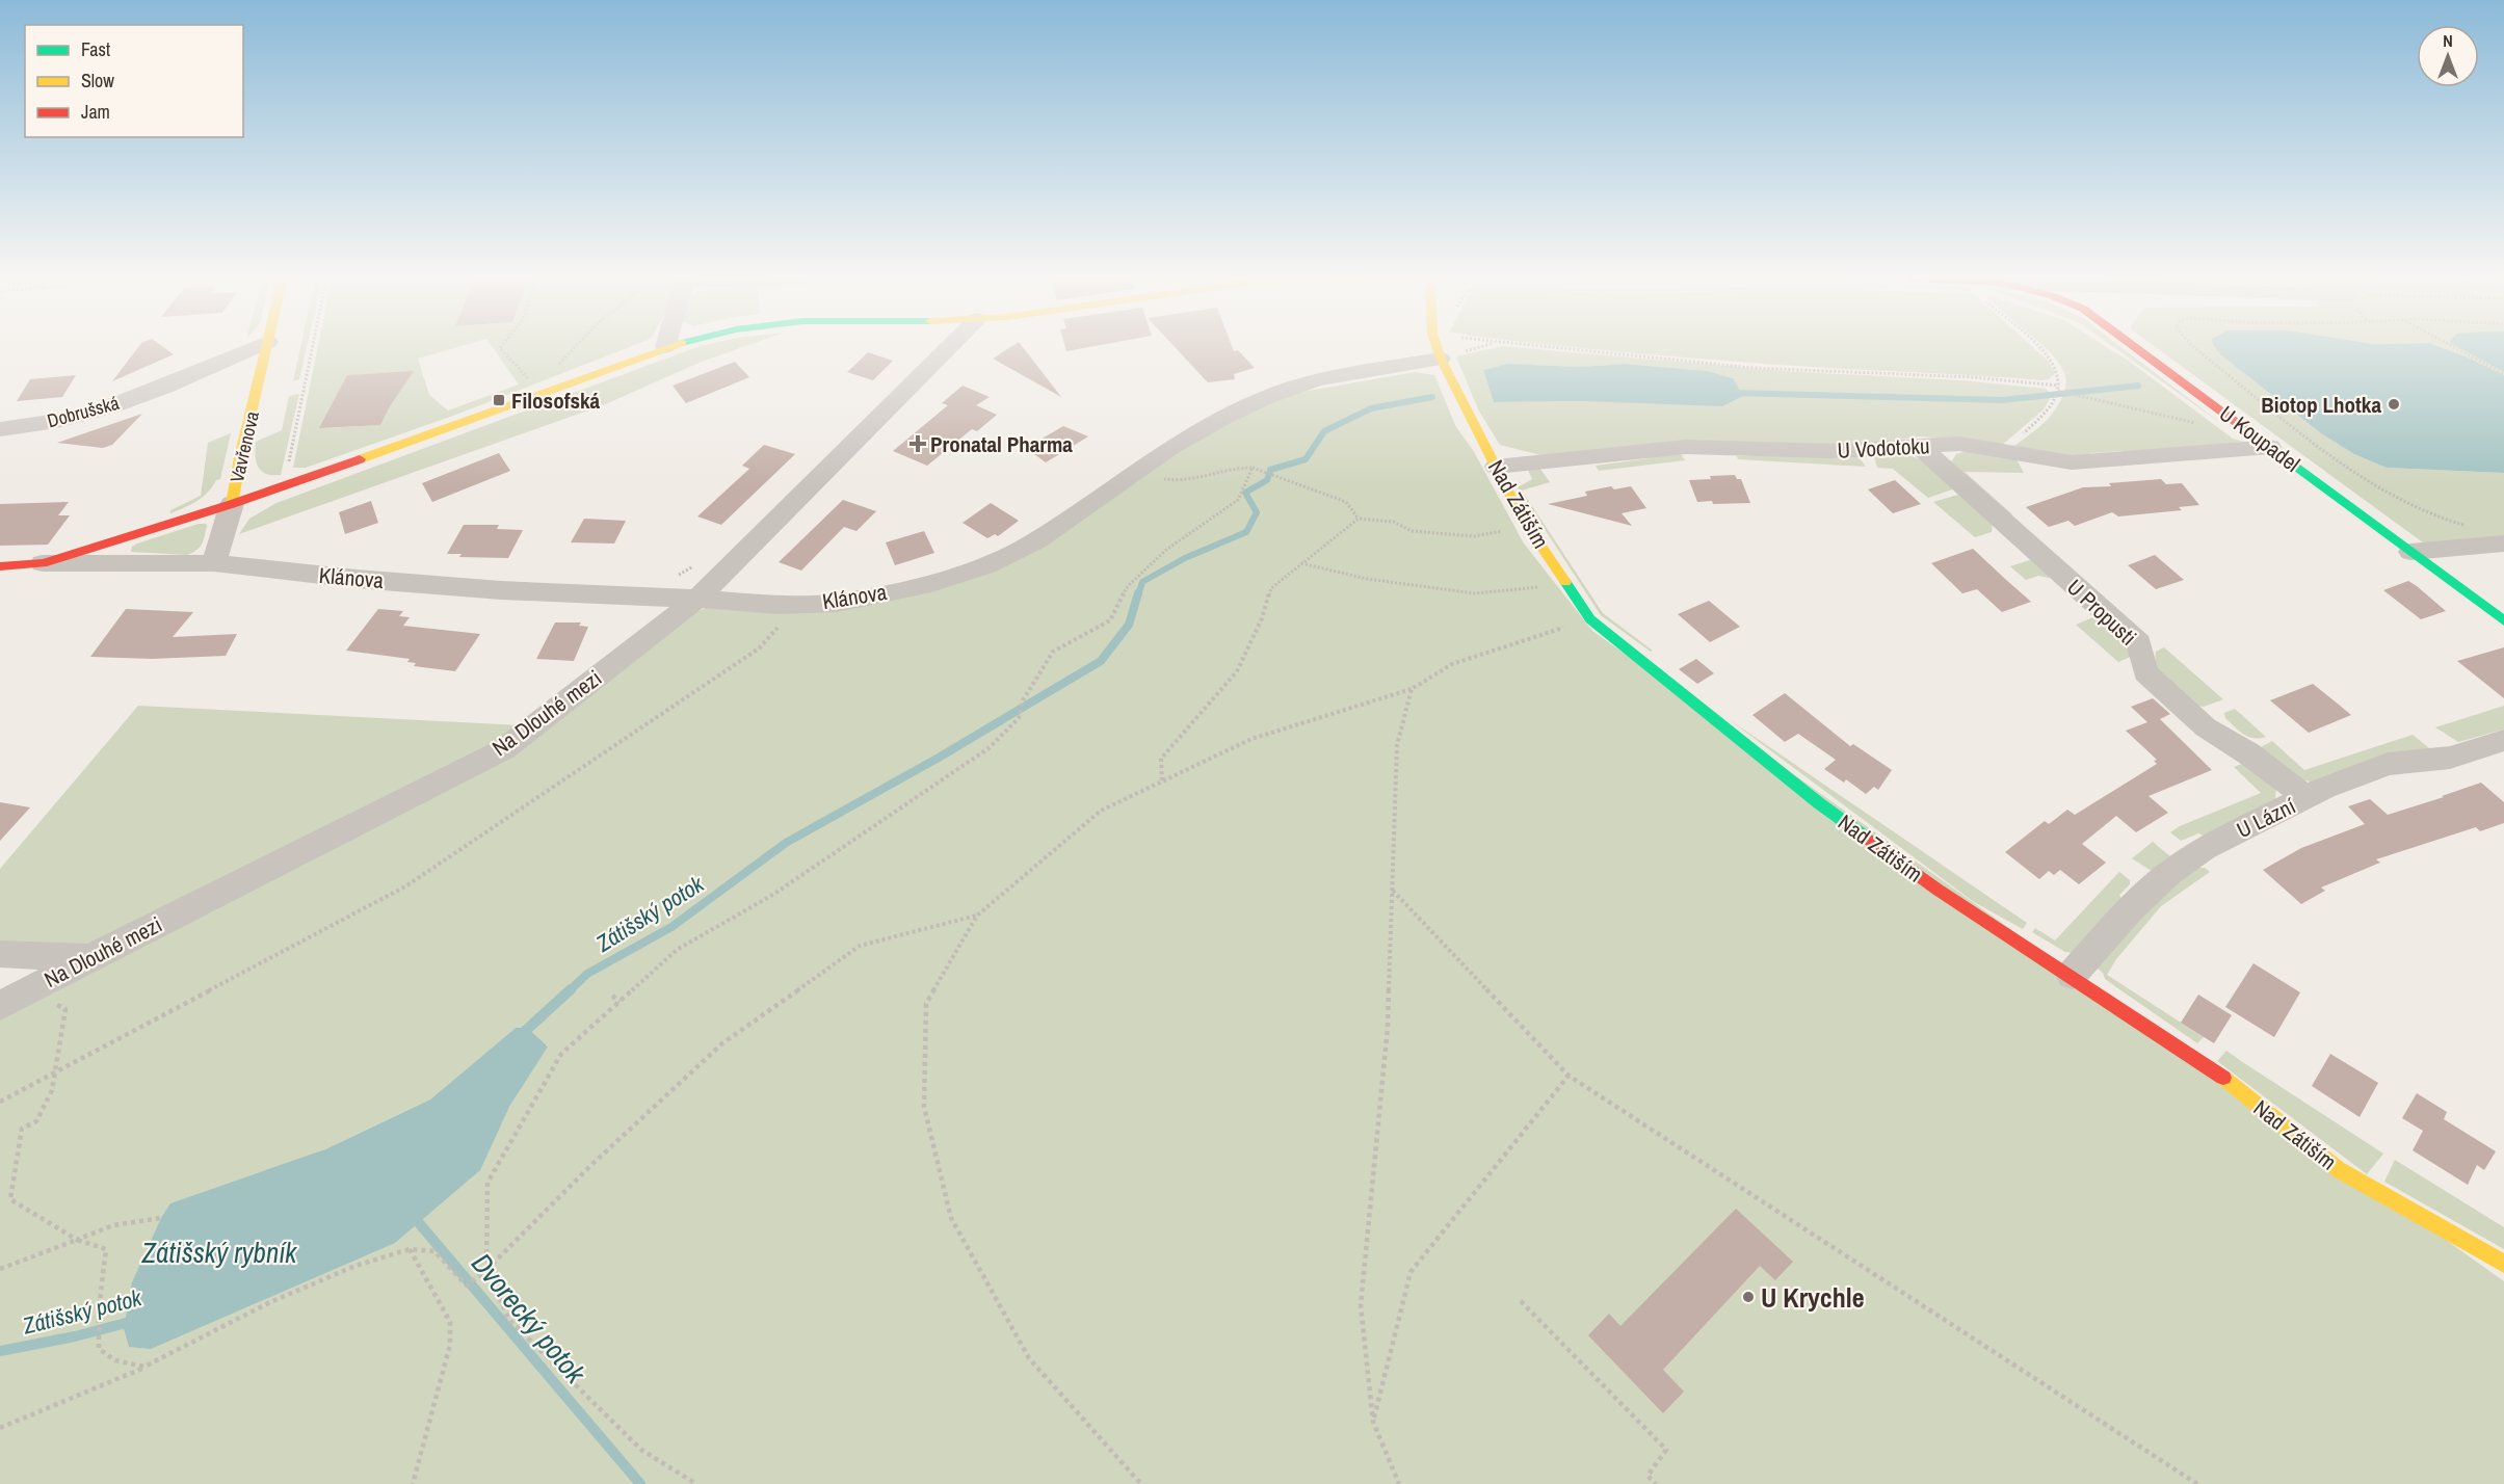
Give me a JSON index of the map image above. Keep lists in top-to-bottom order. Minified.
{"streets":{"street":["Dobrušská","U Koupadel","Vavřenova","U Vodotoku","Nad Zátiším","Klánova","U Propusti","Na Dlouhé mezi","U Lázní"]},"crossings":[["U Koupadel","U Vodotoku"],["Vavřenova","Klánova"],["U Vodotoku","Nad Zátiším"],["U Vodotoku","U Propusti"],["Nad Zátiším","Klánova"],["Nad Zátiším","U Lázní"],["Klánova","Na Dlouhé mezi"],["U Propusti","U Lázní"]],"water":["Zátišský potok","Zátišský rybník","Dvorecký potok"],"places":{"transit":["Filosofská"],"other":["Biotop Lhotka","U Krychle"],"health":["Pronatal Pharma"]},"legend":["Fast","Slow","Jam"],"north":"top"}
